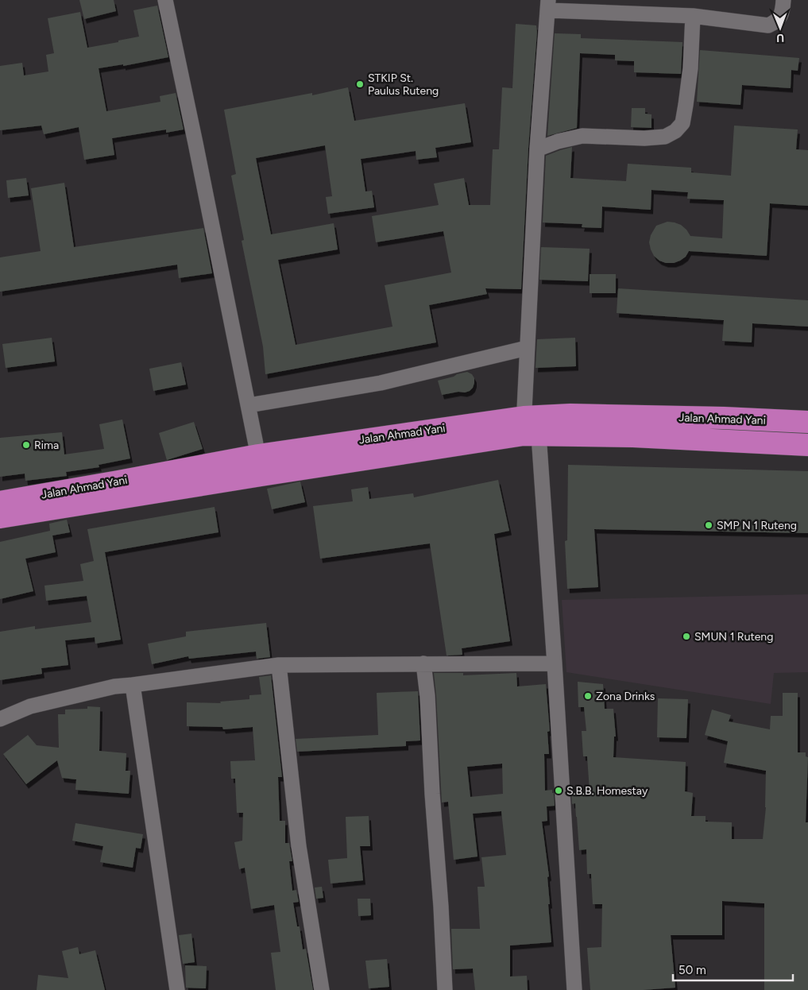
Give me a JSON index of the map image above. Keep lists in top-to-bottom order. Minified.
{"streets":{"highway":["Jalan Ahmad Yani"]},"places":["STKIP St. Paulus Ruteng","Rima","SMP N 1 Ruteng","SMUN 1 Ruteng","Zona Drinks","S.B.B. Homestay"],"scale_bar":"50 m","north":"bottom"}
